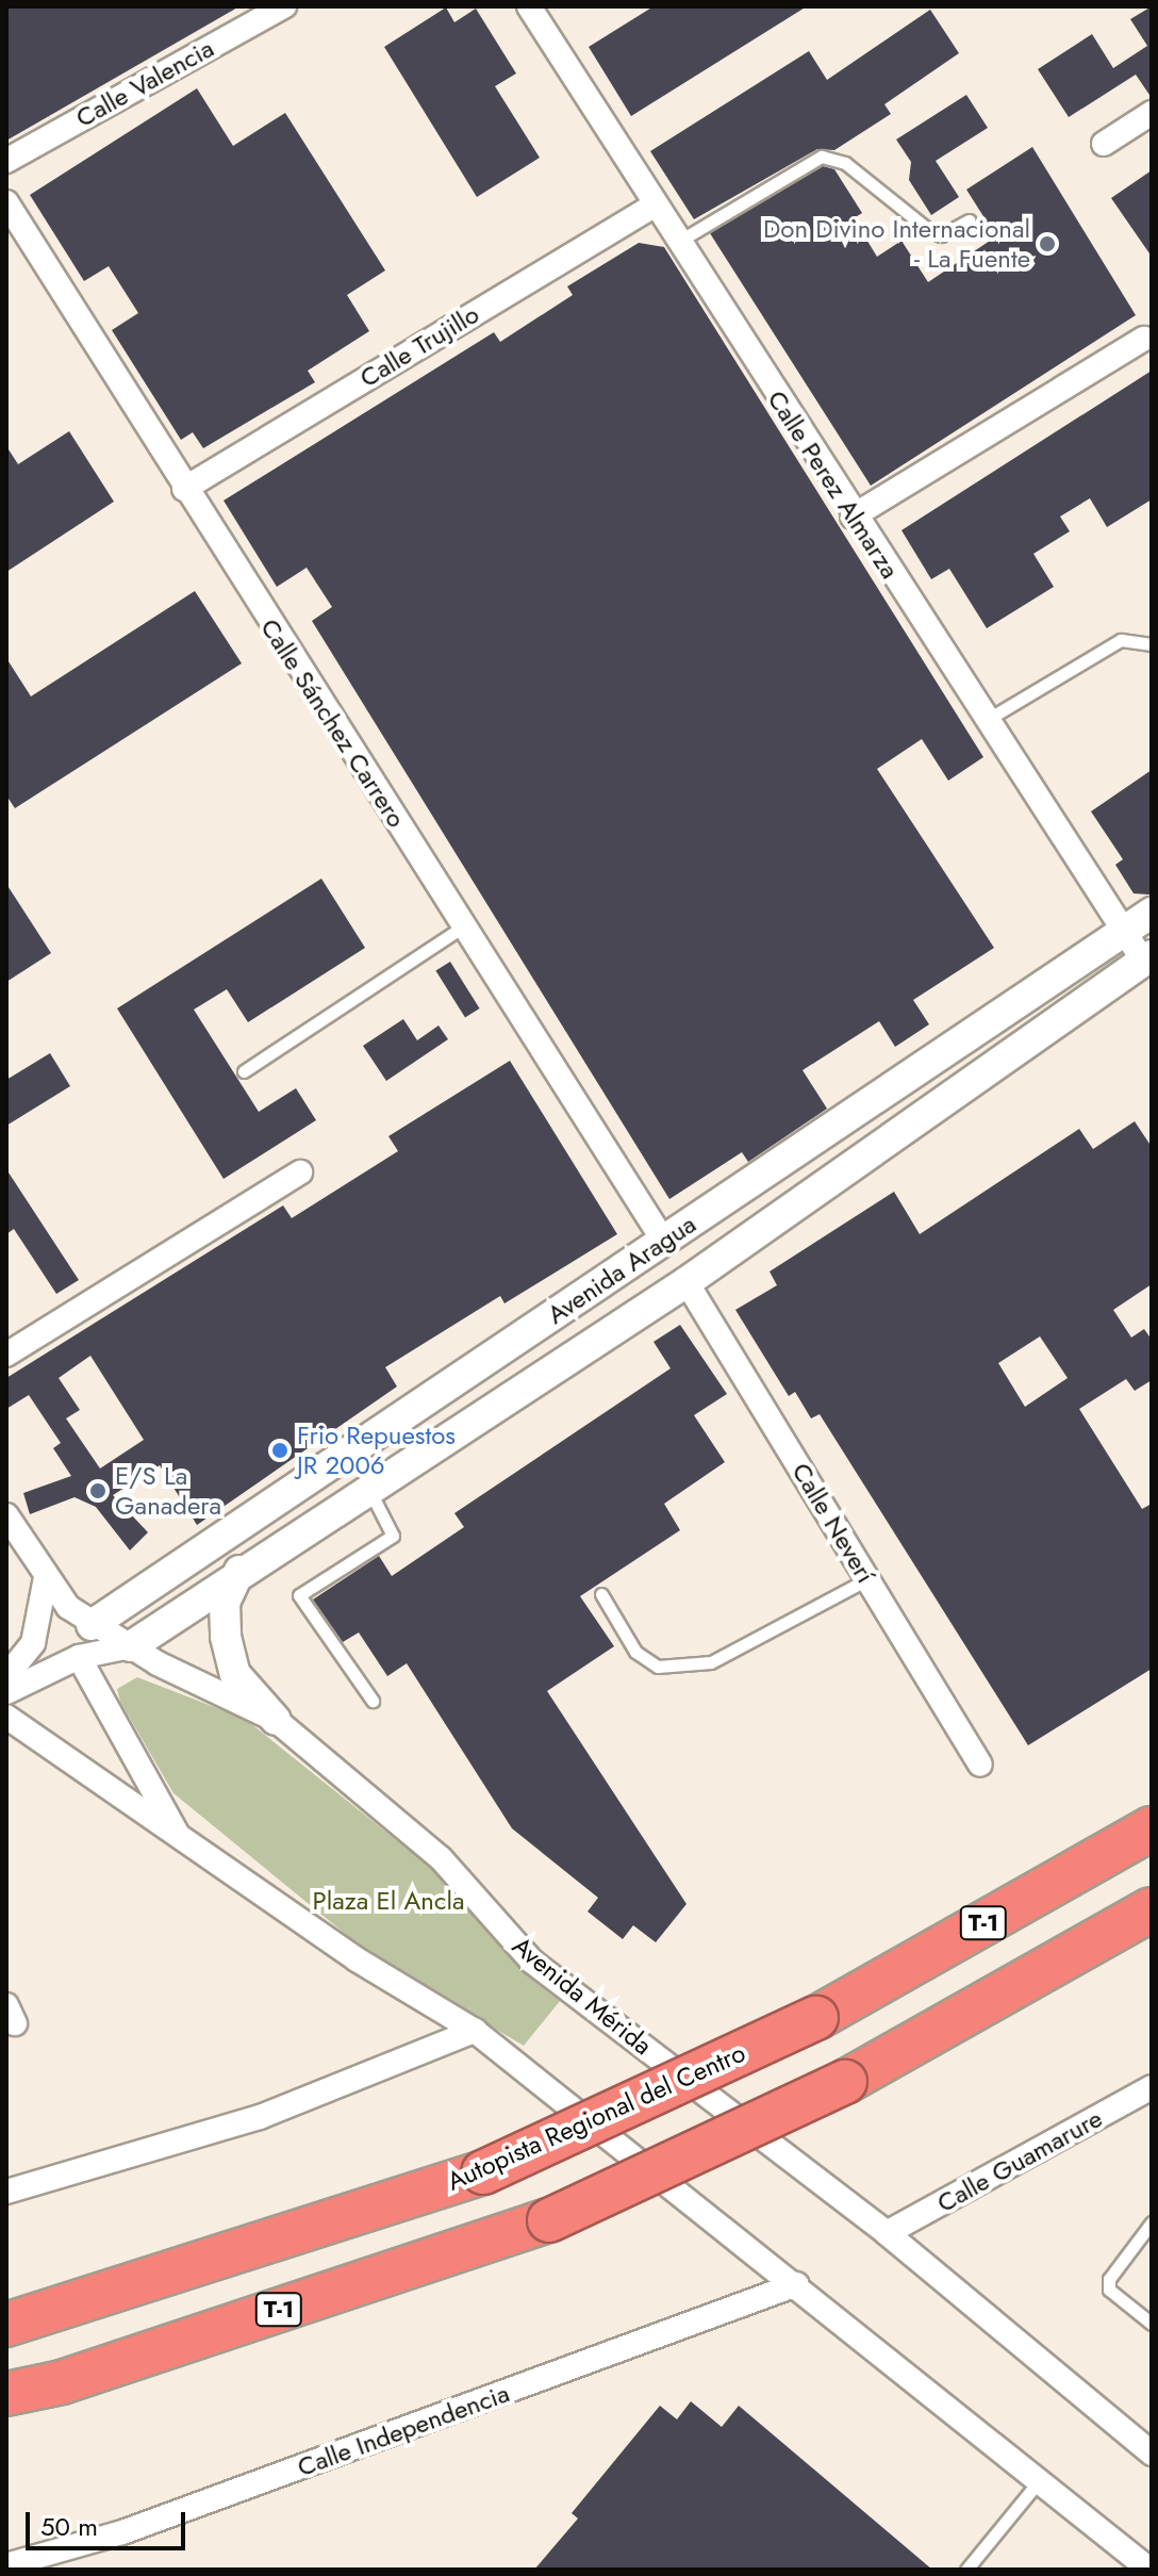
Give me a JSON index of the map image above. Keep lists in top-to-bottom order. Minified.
{"streets":{"highway":["T-1","Autopista Regional del Centro"],"street":["Calle Valencia","Calle Trujillo","Calle Perez Almarza","Calle Sánchez Carrero","Avenida Aragua","Calle Neverí","Avenida Mérida","Calle Guamarure","Calle Independencia"]},"crossings":[["Calle Trujillo","Calle Perez Almarza"],["Calle Trujillo","Calle Sánchez Carrero"],["Calle Perez Almarza","Avenida Aragua"],["Calle Sánchez Carrero","Avenida Aragua"],["Avenida Aragua","Calle Neverí"],["Avenida Aragua","Avenida Mérida"],["Avenida Mérida","Calle Guamarure"]],"parks":["Plaza El Ancla"],"places":["Don Divino Internacional - La Fuente","Frio Repuestos JR 2006","E/S La Ganadera"],"scale_bar":"50 m"}
